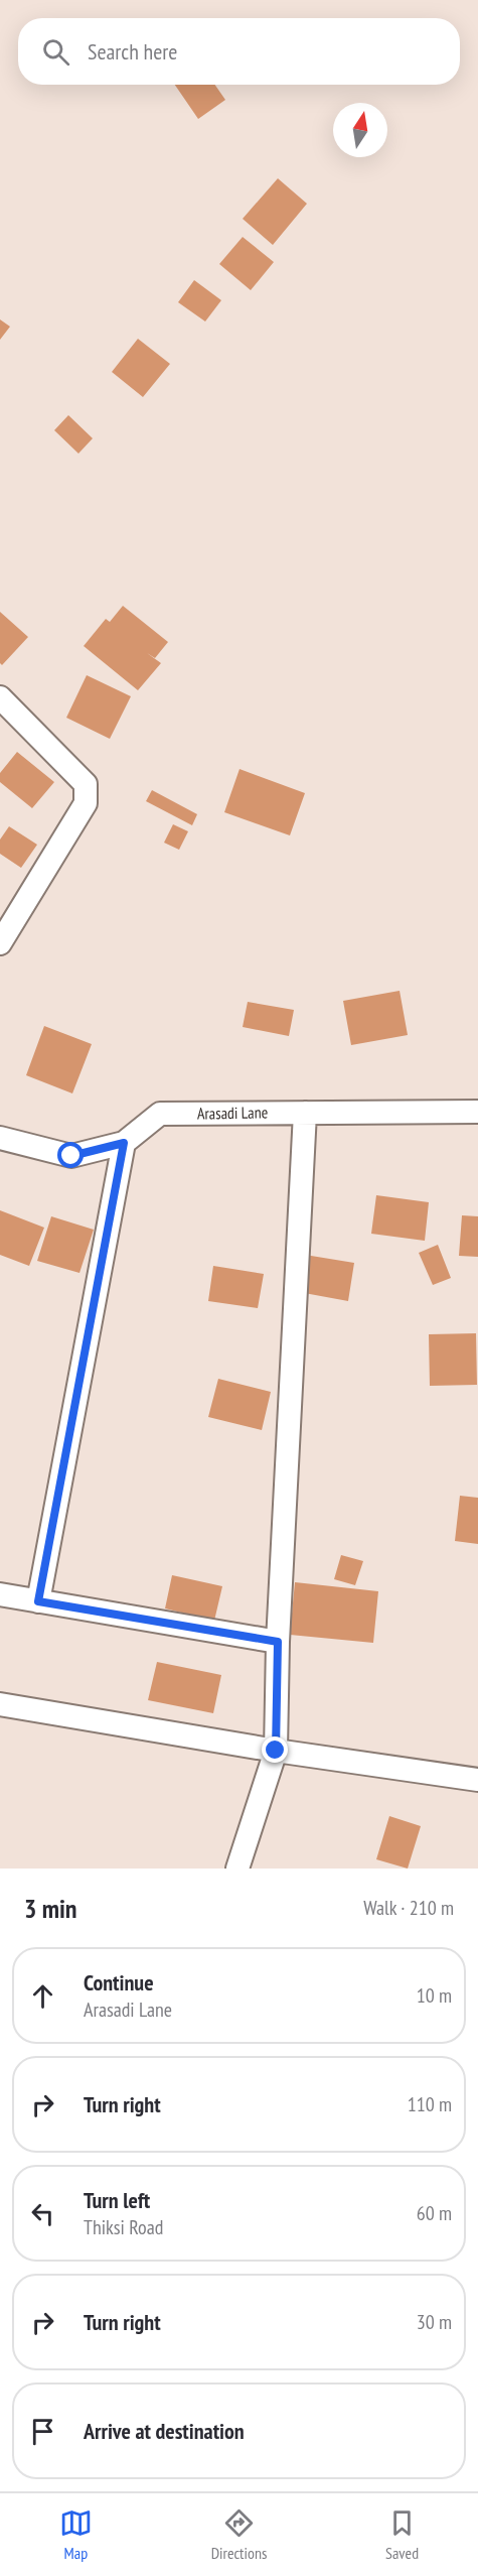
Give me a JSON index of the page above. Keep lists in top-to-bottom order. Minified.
{"streets":{"street":["Arasadi Lane"]},"north":"top","page":{"search":"Search here","heading":["3 min","Walk · 210 m"],"list":[["Continue","Arasadi Lane","10 m"],["Turn right","110 m"],["Turn left","Thiksi Road","60 m"],["Turn right","30 m"],"Arrive at destination"],"nav":["Map","Directions","Saved"]}}
